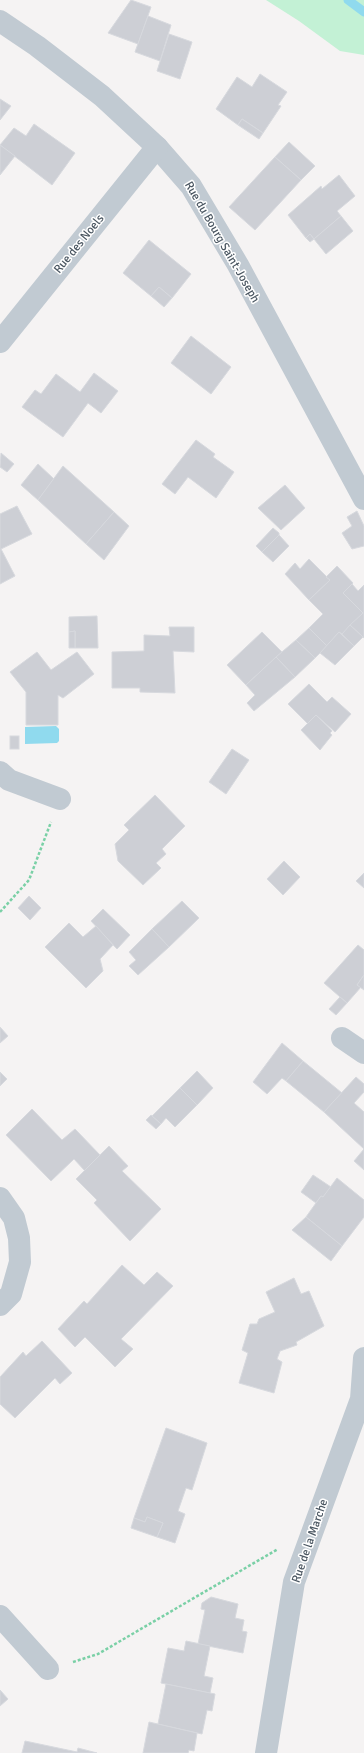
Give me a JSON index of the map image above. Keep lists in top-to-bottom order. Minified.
{"streets":{"street":["Rue du Bourg Saint-Joseph","Rue des Noels","Rue de la Marche"]},"crossings":[["Rue du Bourg Saint-Joseph","Rue des Noels"]]}
